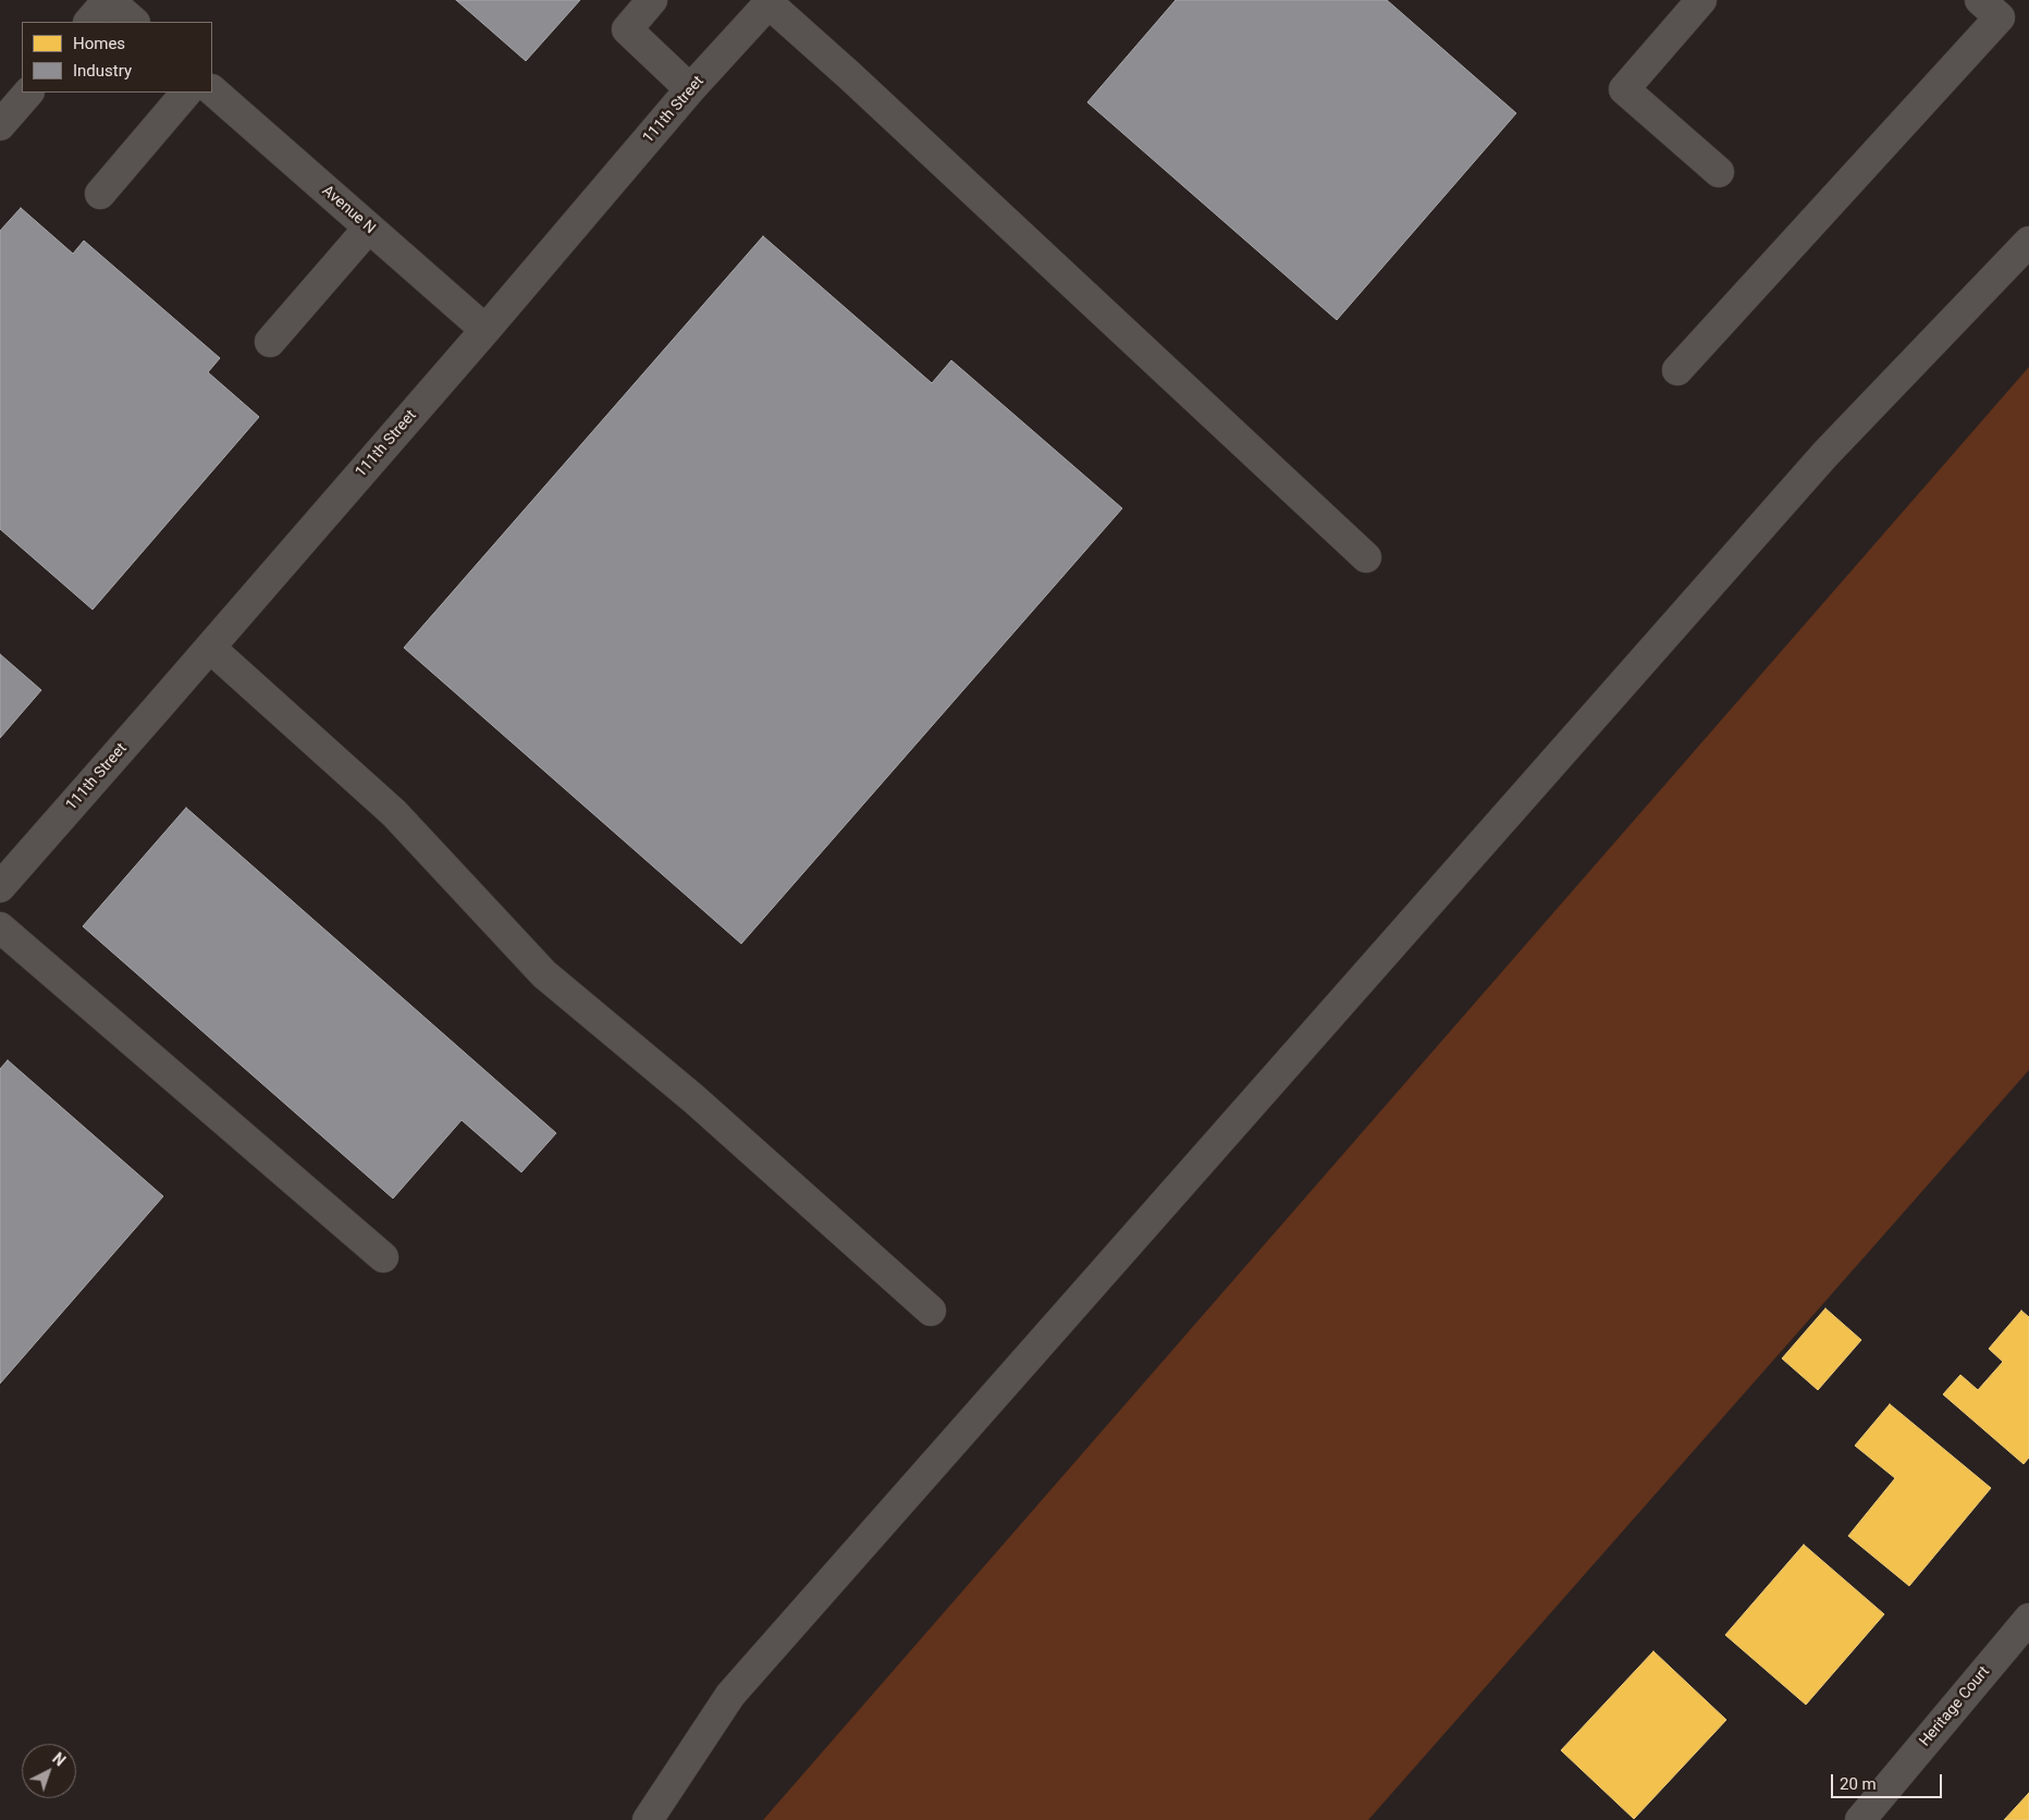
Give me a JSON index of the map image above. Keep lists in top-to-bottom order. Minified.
{"streets":{"street":["111th Street","Avenue N","Heritage Court"]},"crossings":[["111th Street","Avenue N"]],"legend":["Homes","Industry"],"scale_bar":"20 m","north":"top right"}
